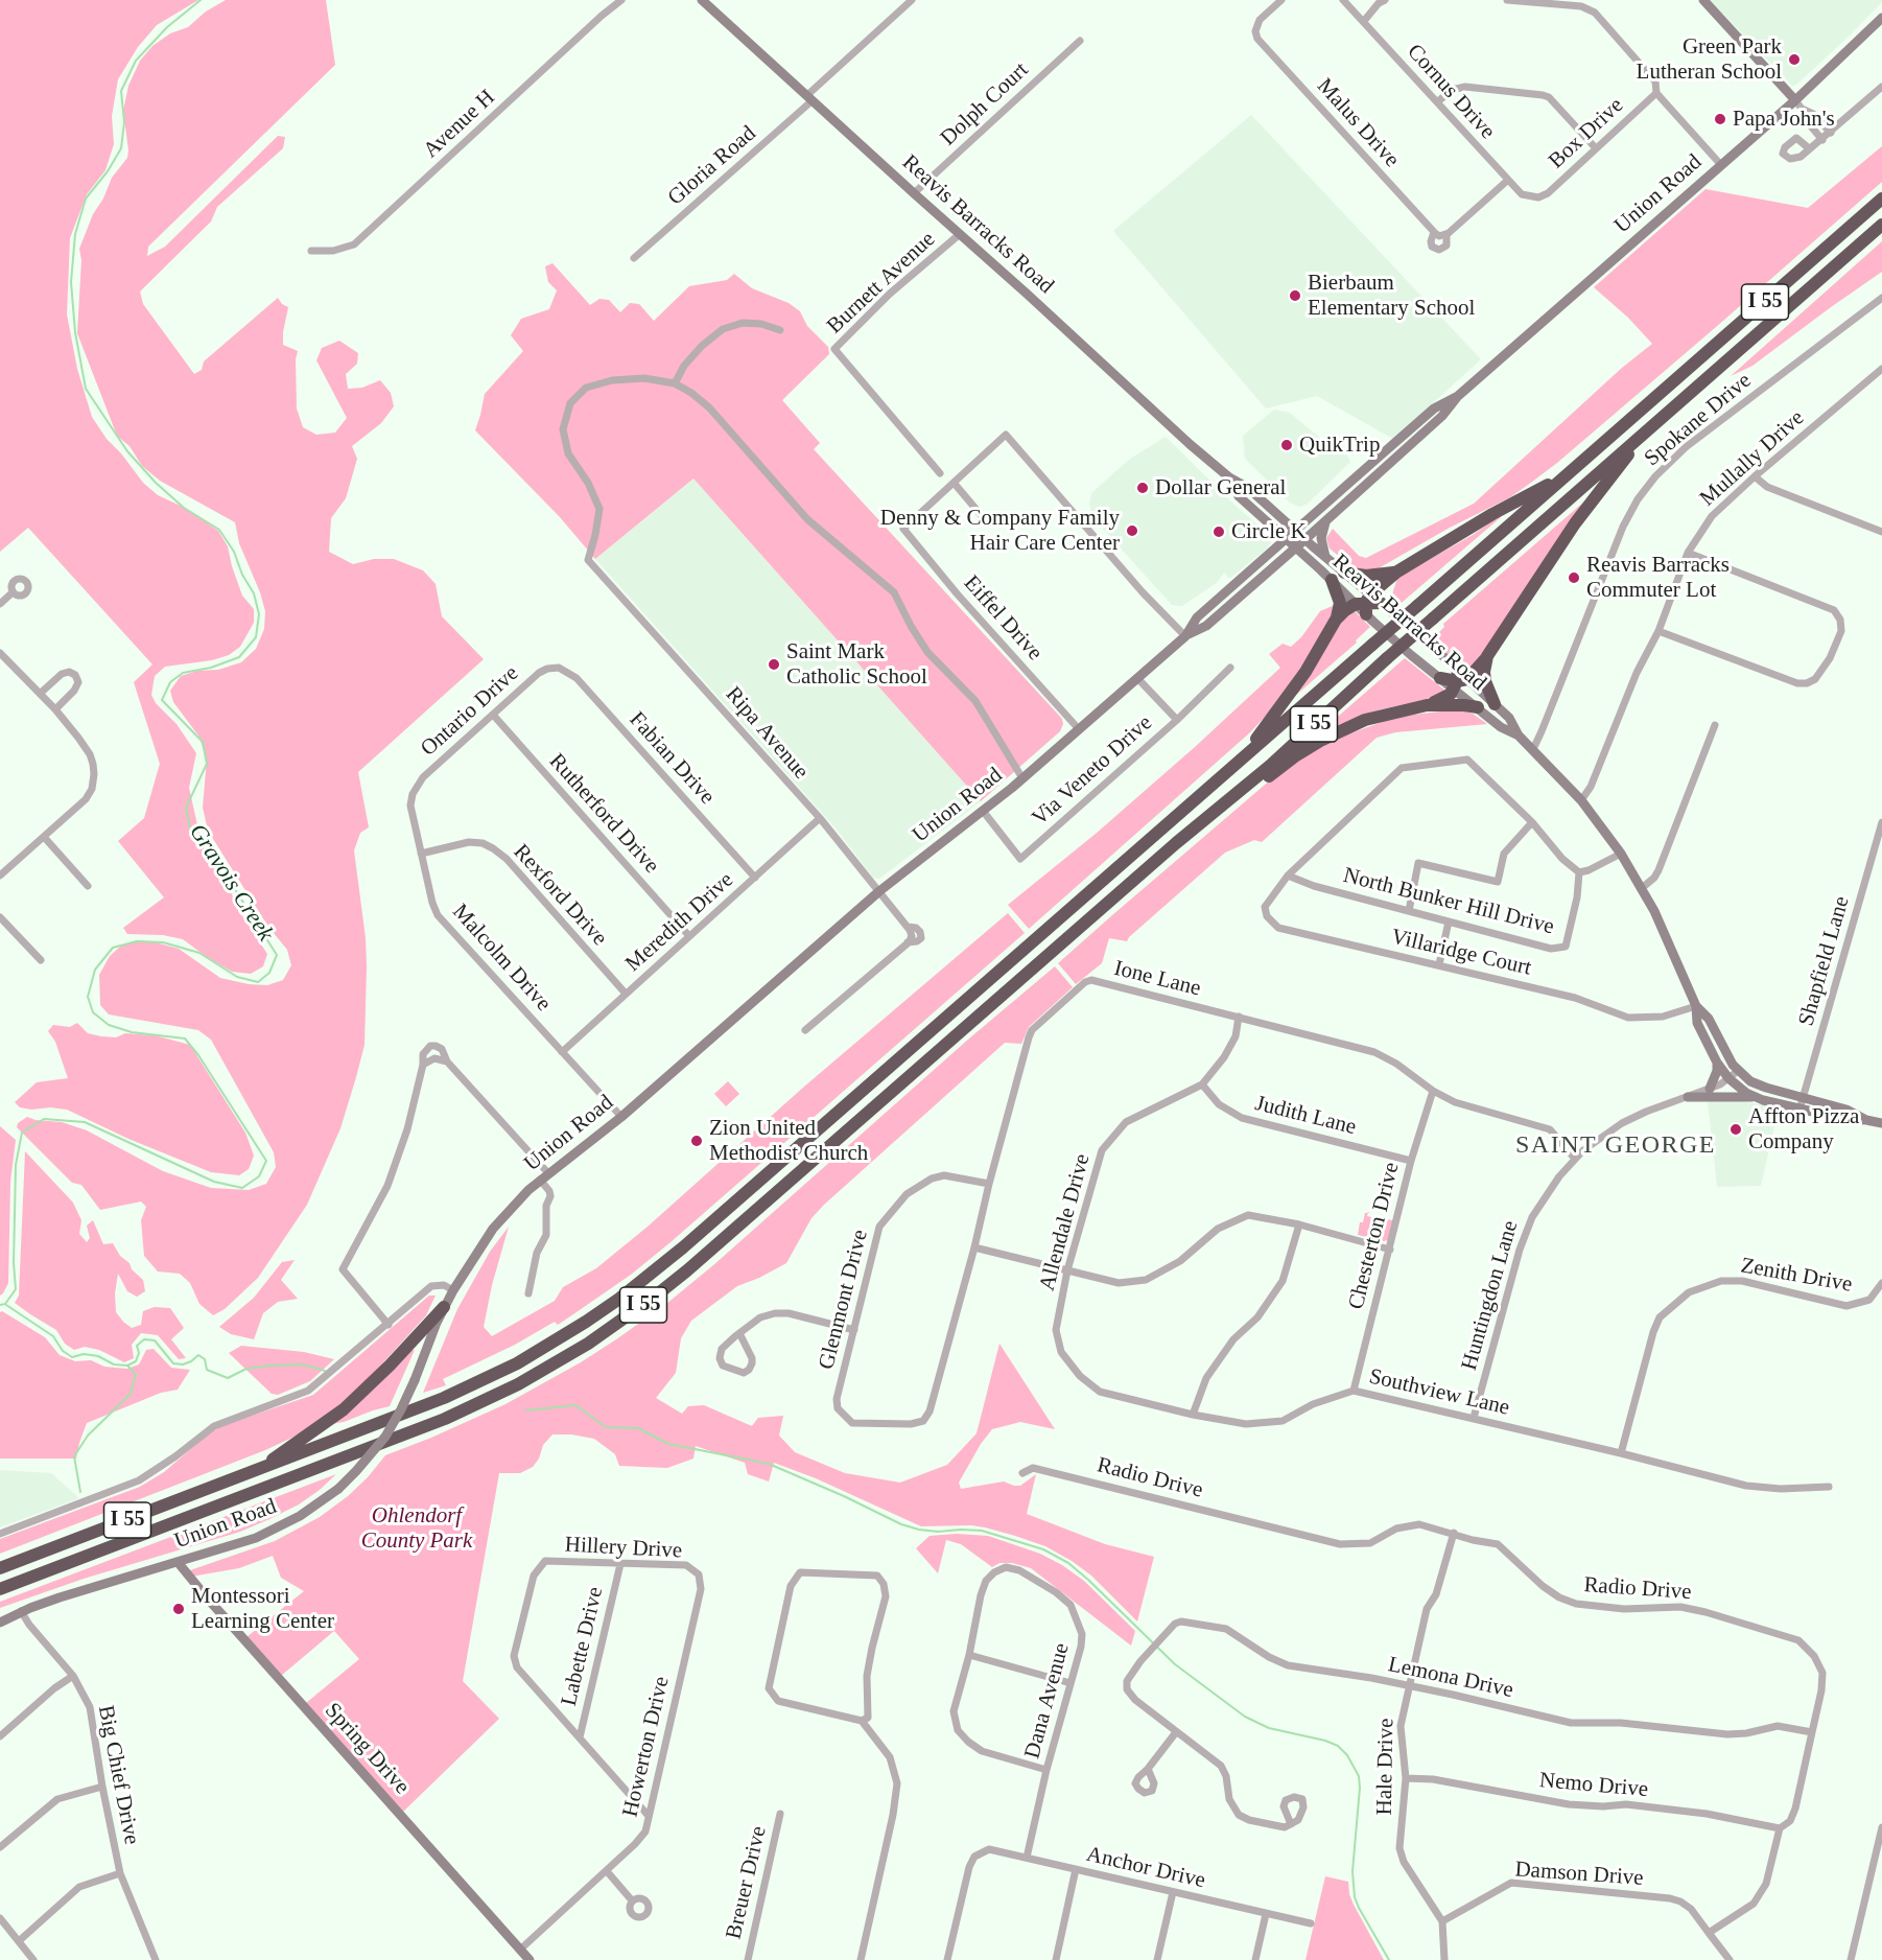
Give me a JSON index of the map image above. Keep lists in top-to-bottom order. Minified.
{"streets":{"highway":["I 55"],"main road":["Union Road","Reavis Barracks Road","Spring Drive"],"street":["Cornus Drive","Dolph Court","Malus Drive","Avenue H","Box Drive","Gloria Road","Burnett Avenue","Spokane Drive","Mullally Drive","Eiffel Drive","Ontario Drive","Ripa Avenue","Fabian Drive","Via Veneto Drive","Rutherford Drive","Rexford Drive","North Bunker Hill Drive","Meredith Drive","Villaridge Court","Malcolm Drive","Shapfield Lane","Ione Lane","Judith Lane","Allendale Drive","Chesterton Drive","Zenith Drive","Huntingdon Lane","Glenmont Drive","Southview Lane","Radio Drive","Hillery Drive","Labette Drive","Lemona Drive","Dana Avenue","Howerton Drive","Hale Drive","Big Chief Drive","Nemo Drive","Anchor Drive","Damson Drive","Breuer Drive"]},"crossings":[["Cornus Drive","Malus Drive"],["Cornus Drive","Box Drive"],["Dolph Court","Reavis Barracks Road"],["Gloria Road","Reavis Barracks Road"],["Union Road","Reavis Barracks Road"],["Union Road","Eiffel Drive"],["Union Road","Ripa Avenue"],["Union Road","Via Veneto Drive"],["Union Road","Malcolm Drive"],["Union Road","Spring Drive"],["Union Road","Big Chief Drive"],["Reavis Barracks Road","Burnett Avenue"],["Reavis Barracks Road","Spokane Drive"],["Reavis Barracks Road","Mullally Drive"],["Reavis Barracks Road","Villaridge Court"],["Reavis Barracks Road","Shapfield Lane"],["Reavis Barracks Road","Huntingdon Lane"],["Ontario Drive","Fabian Drive"],["Ontario Drive","Rutherford Drive"],["Ontario Drive","Malcolm Drive"],["Ripa Avenue","Meredith Drive"],["Fabian Drive","Meredith Drive"],["Rutherford Drive","Meredith Drive"],["Rexford Drive","Meredith Drive"],["Rexford Drive","Malcolm Drive"],["North Bunker Hill Drive","Villaridge Court"],["Meredith Drive","Malcolm Drive"],["Ione Lane","Allendale Drive"],["Ione Lane","Chesterton Drive"],["Ione Lane","Huntingdon Lane"],["Ione Lane","Glenmont Drive"],["Judith Lane","Allendale Drive"],["Judith Lane","Chesterton Drive"],["Allendale Drive","Southview Lane"],["Chesterton Drive","Southview Lane"],["Zenith Drive","Southview Lane"],["Huntingdon Lane","Southview Lane"],["Radio Drive","Lemona Drive"],["Radio Drive","Hale Drive"],["Radio Drive","Nemo Drive"],["Radio Drive","Damson Drive"],["Hillery Drive","Labette Drive"],["Hillery Drive","Howerton Drive"],["Lemona Drive","Hale Drive"],["Dana Avenue","Anchor Drive"],["Howerton Drive","Spring Drive"],["Hale Drive","Nemo Drive"],["Hale Drive","Damson Drive"]],"districts":["SAINT GEORGE"],"water":["Gravois Creek"],"parks":["Ohlendorf County Park"],"places":["Green Park Lutheran School","Papa John's","Bierbaum Elementary School","QuikTrip","Dollar General","Denny & Company Family Hair Care Center","Circle K","Reavis Barracks Commuter Lot","Saint Mark Catholic School","Affton Pizza Company","Zion United Methodist Church","Montessori Learning Center"]}
